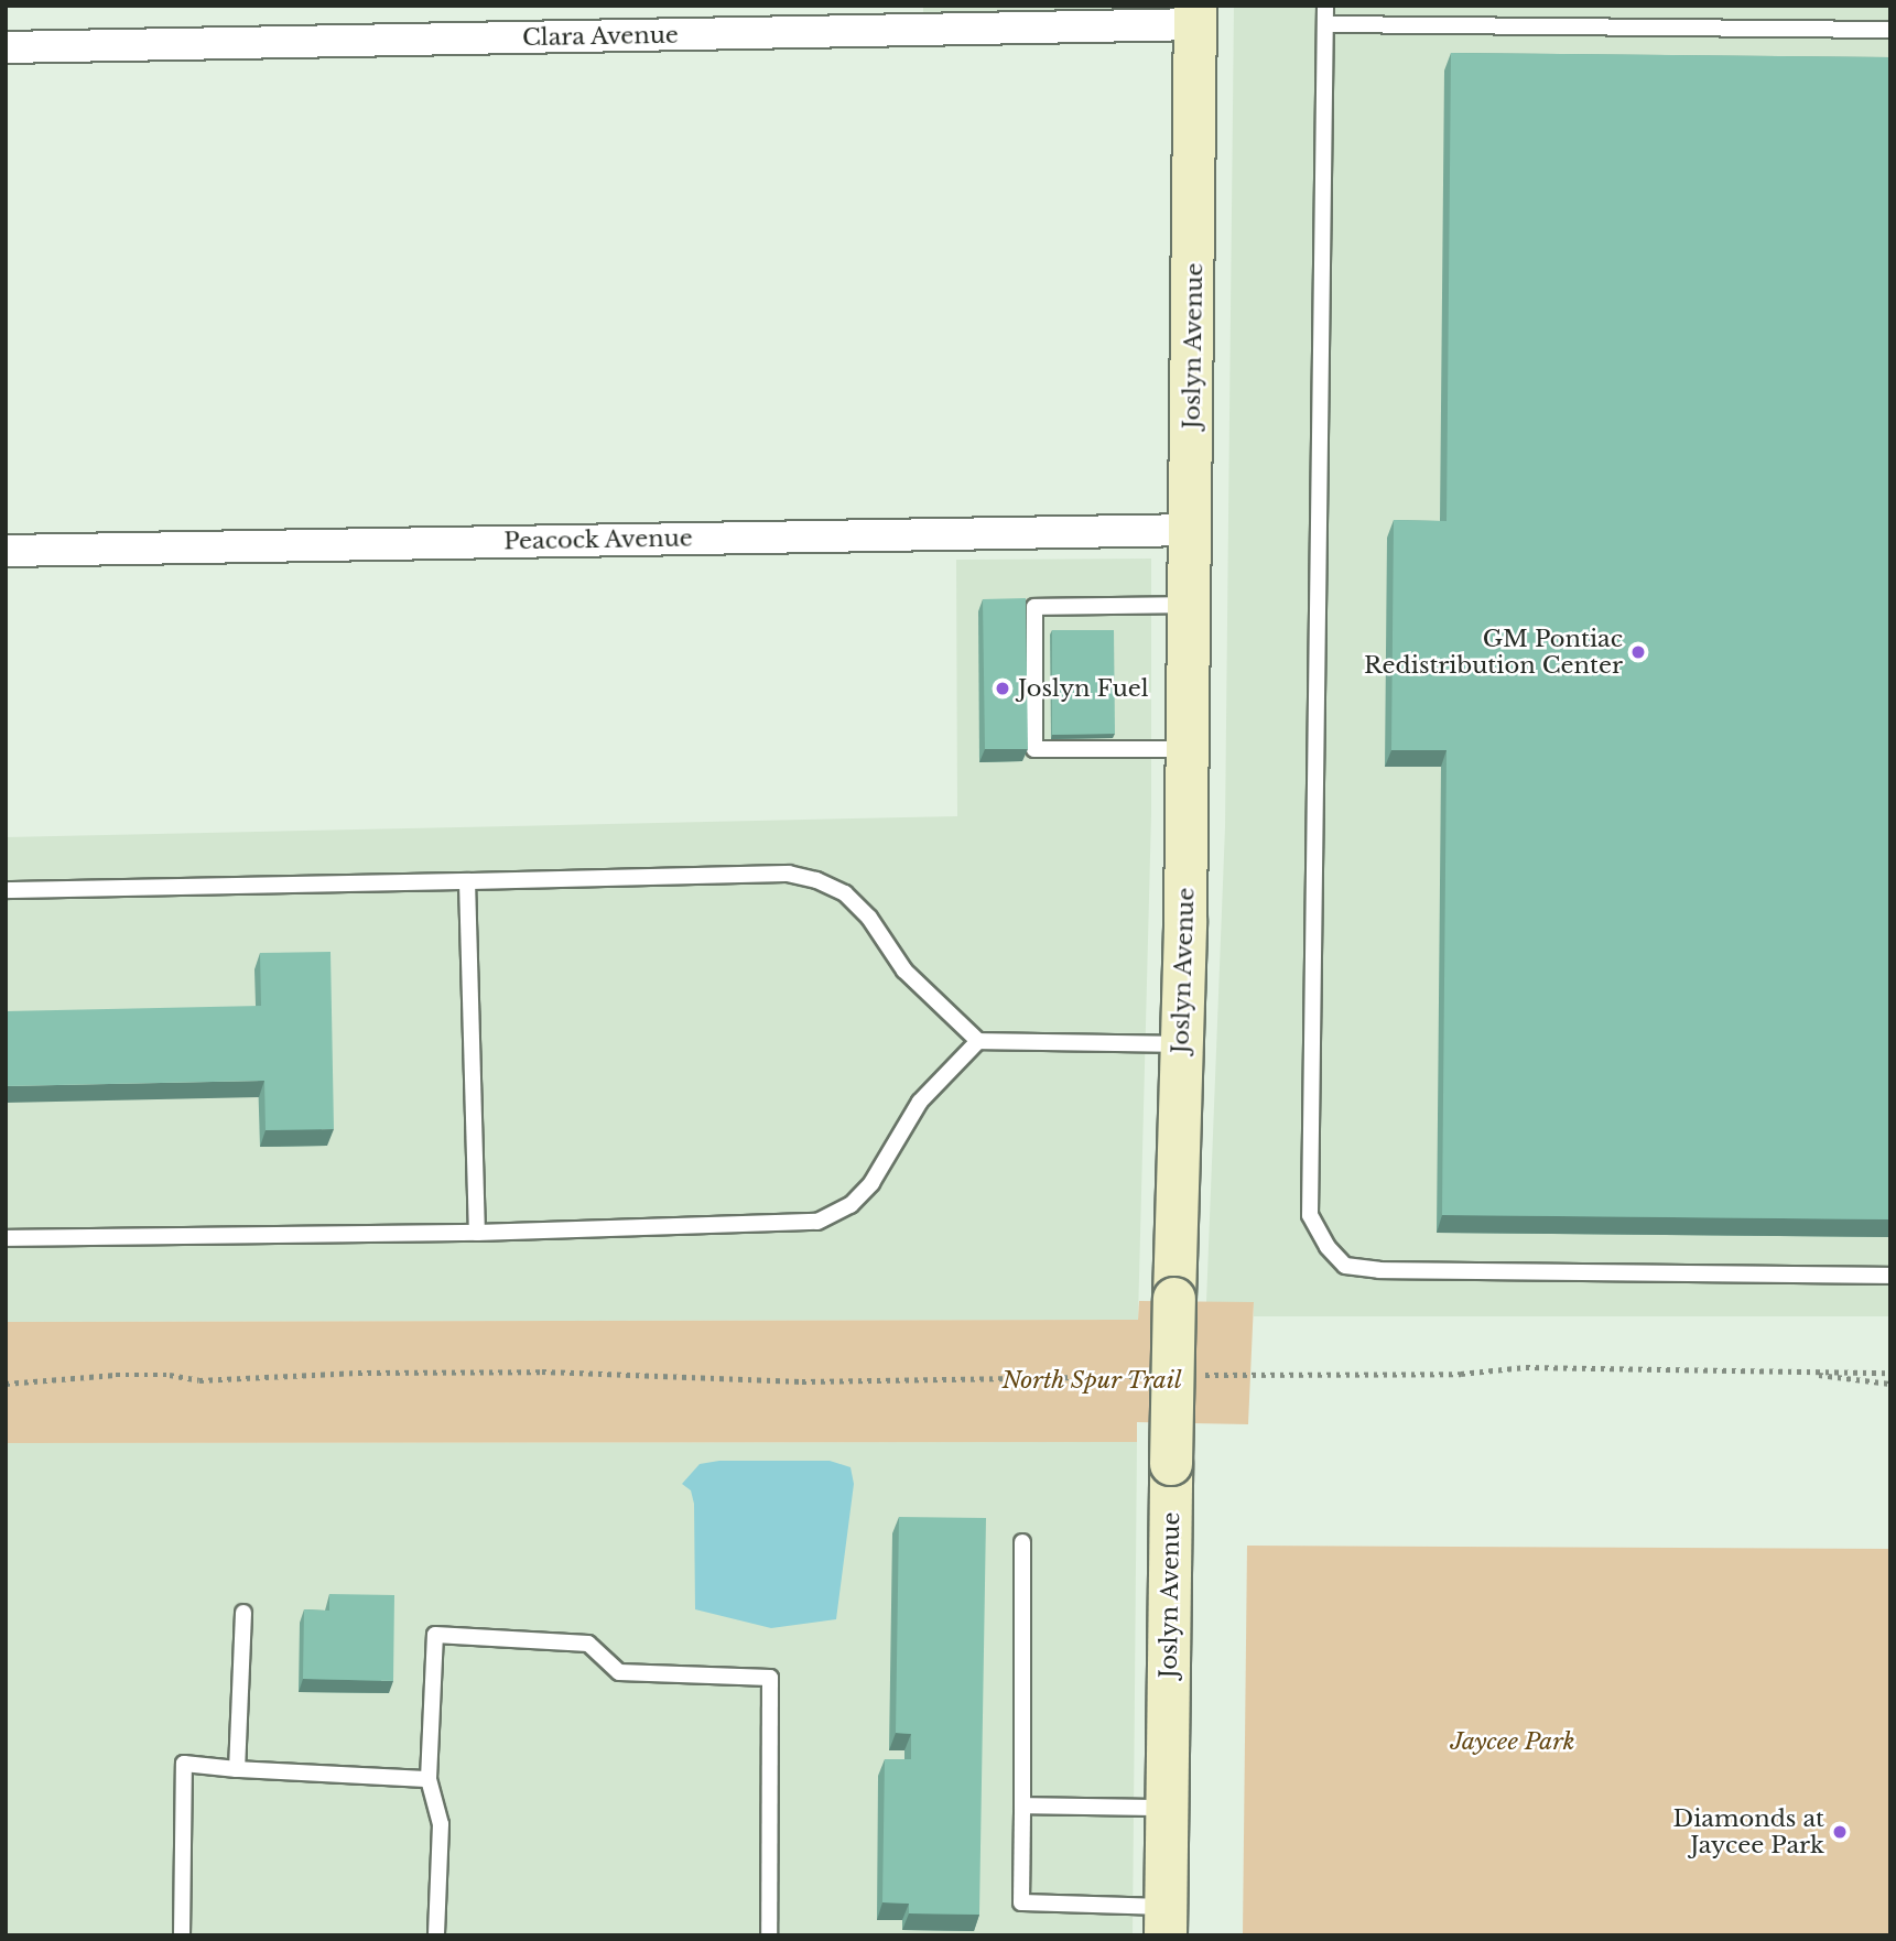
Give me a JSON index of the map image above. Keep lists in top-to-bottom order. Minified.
{"streets":{"main road":["Joslyn Avenue"],"street":["Clara Avenue","Peacock Avenue"]},"crossings":[["Clara Avenue","Joslyn Avenue"],["Joslyn Avenue","Peacock Avenue"]],"parks":["North Spur Trail","Jaycee Park"],"places":["GM Pontiac Redistribution Center","Joslyn Fuel","Diamonds at Jaycee Park"]}
